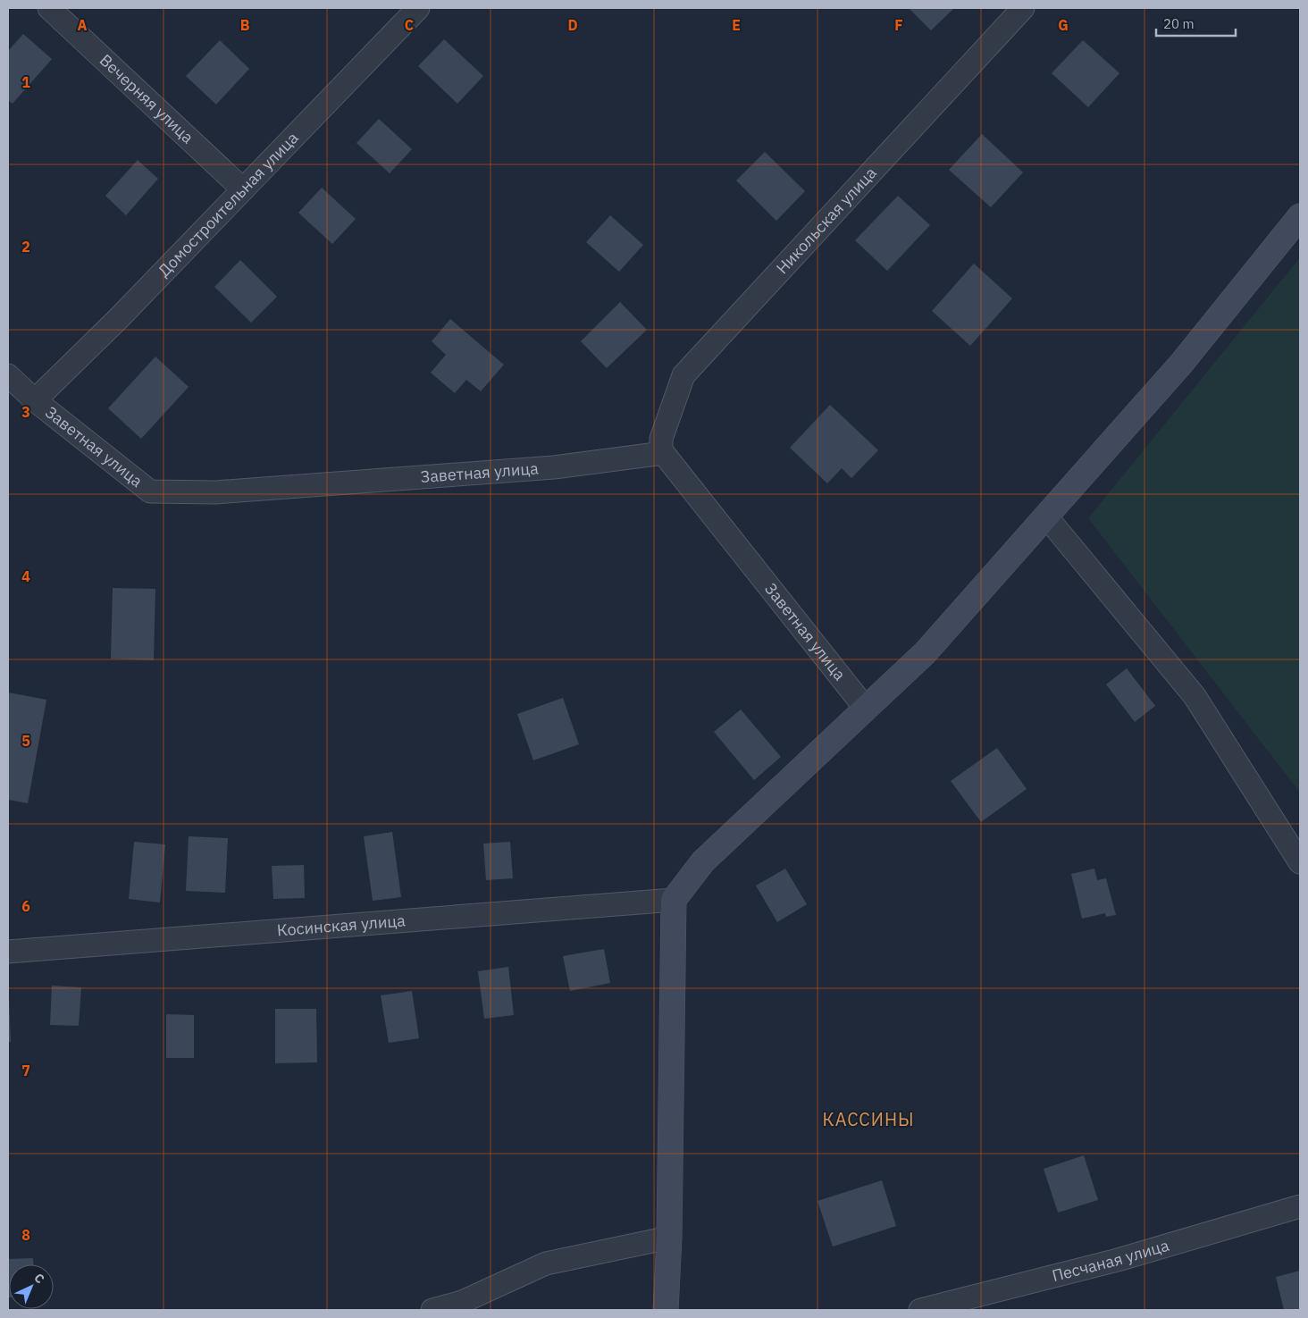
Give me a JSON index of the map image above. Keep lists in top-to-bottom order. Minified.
{"streets":{"street":["Вечерняя улица","Домостроительная улица","Никольская улица","Заветная улица","Косинская улица","Песчаная улица"]},"crossings":[["Вечерняя улица","Домостроительная улица"],["Домостроительная улица","Заветная улица"],["Никольская улица","Заветная улица"]],"districts":["КАССИНЫ"],"scale_bar":"20 m","north":"top right","grid":{"columns":["A","B","C","D","E","F","G"],"rows":["1","2","3","4","5","6","7","8"]}}
